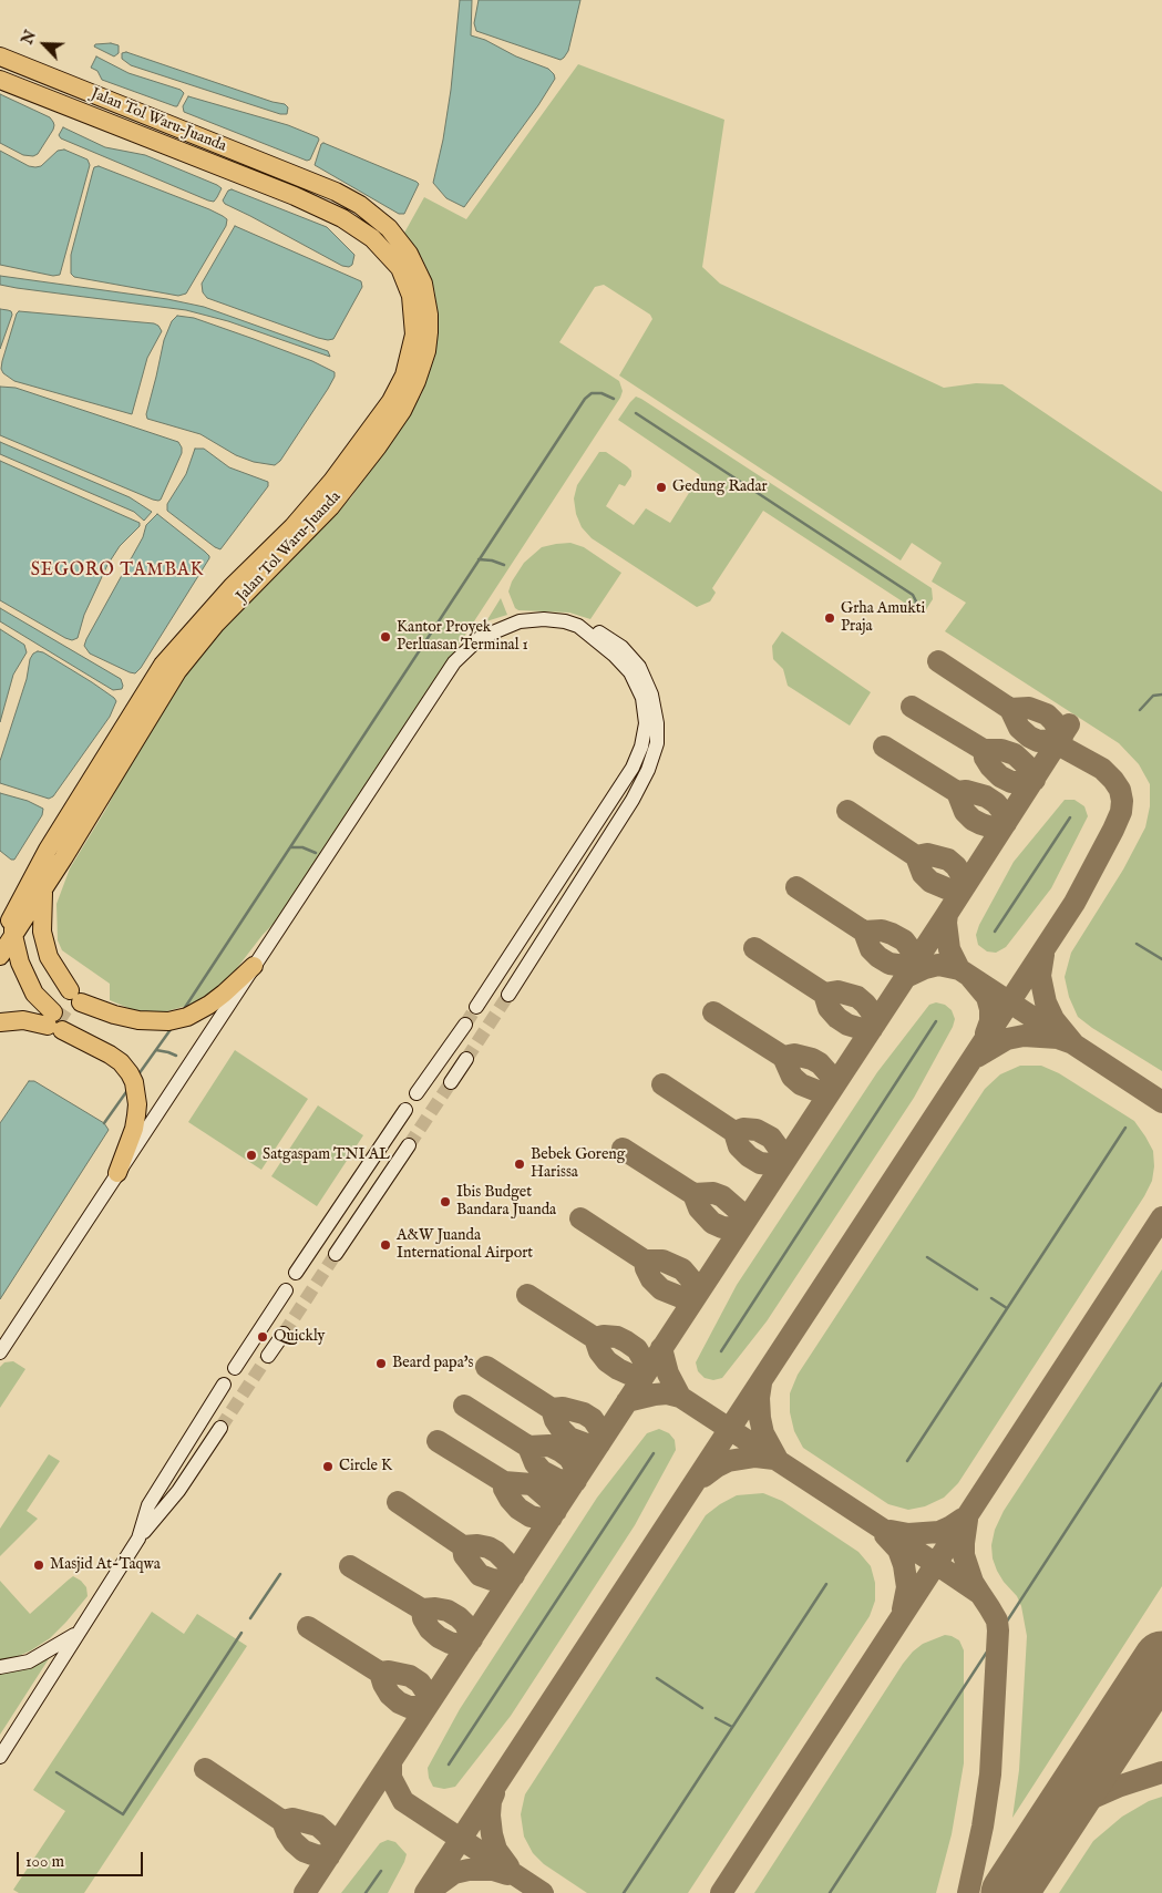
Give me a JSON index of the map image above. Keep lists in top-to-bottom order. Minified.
{"streets":{"highway":["Jalan Tol Waru–Juanda"]},"districts":["SEGORO TAMBAK"],"places":["Gedung Radar","Grha Amukti Praja","Kantor Proyek Perluasan Terminal 1","Satgaspam TNI AL","Bebek Goreng Harissa","Ibis Budget Bandara Juanda","A&W Juanda International Airport","Quickly","Beard papa's","Circle K","Masjid At-Taqwa"],"scale_bar":"100 m","north":"top left"}
